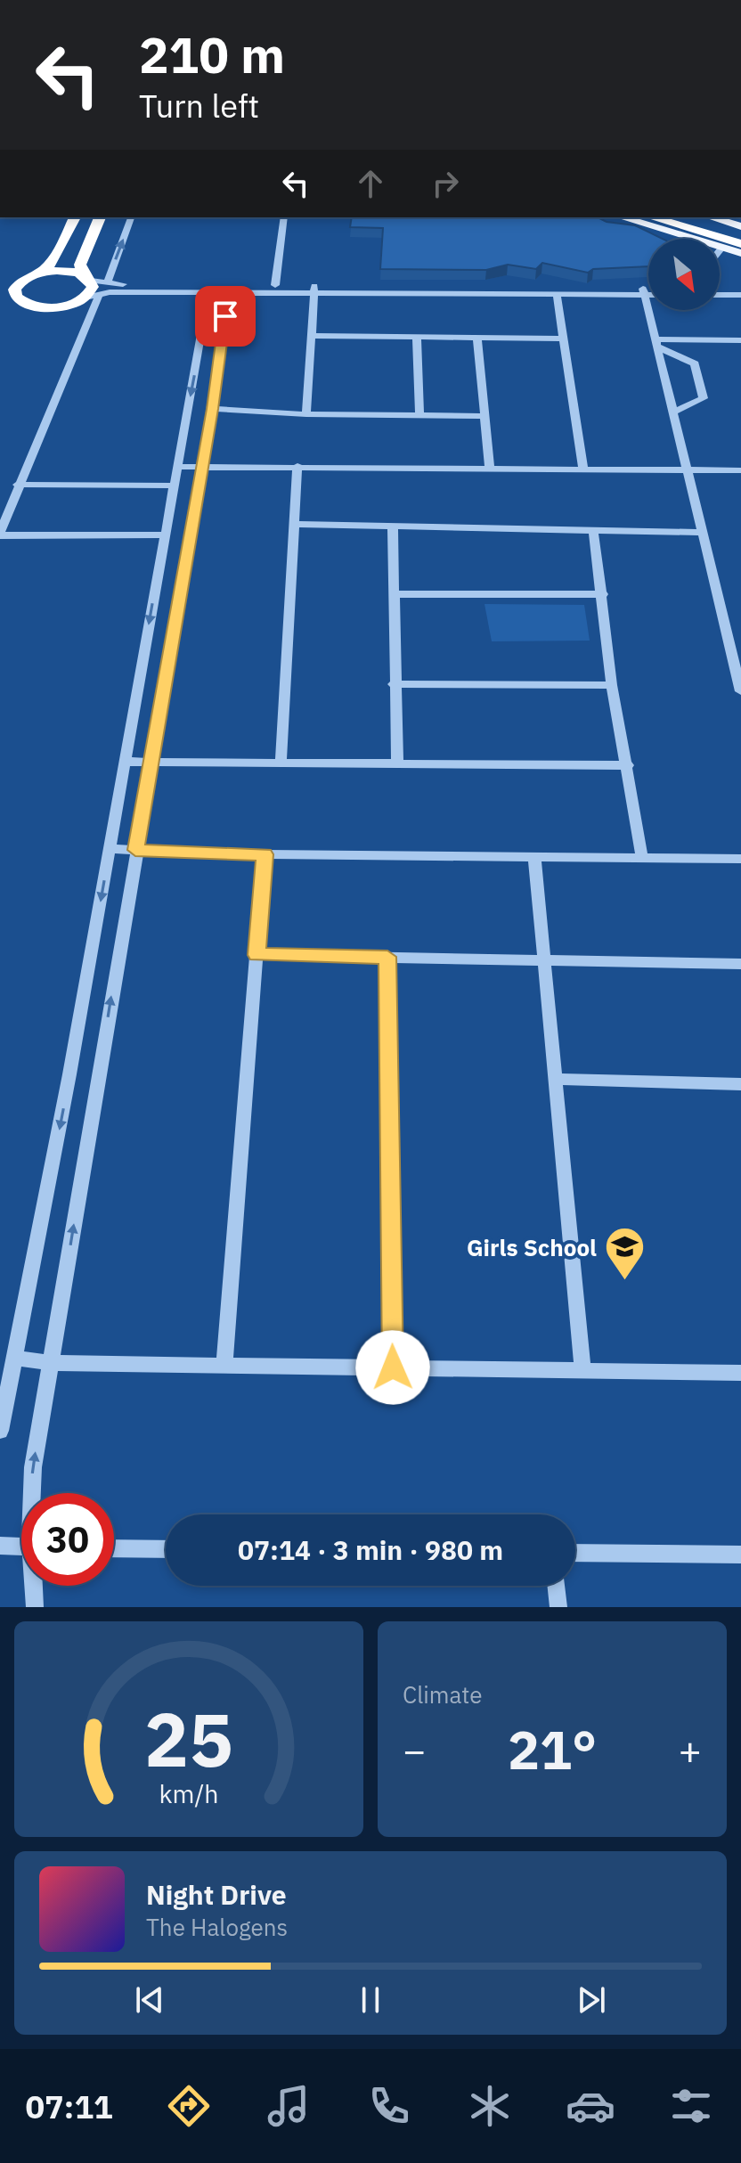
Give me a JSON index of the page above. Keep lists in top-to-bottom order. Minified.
{"places":{"school or university":["Girls School"]},"north":"bottom right","page":{"turn":["210 m","Turn left"],"limit":"30","trip":"07:14 · 3 min · 980 m","tile":"Climate","heat":["−","21°","+"],"song":["Night Drive","The Halogens"],"tabs":"07:11","gauge":["25","km/h"]}}
